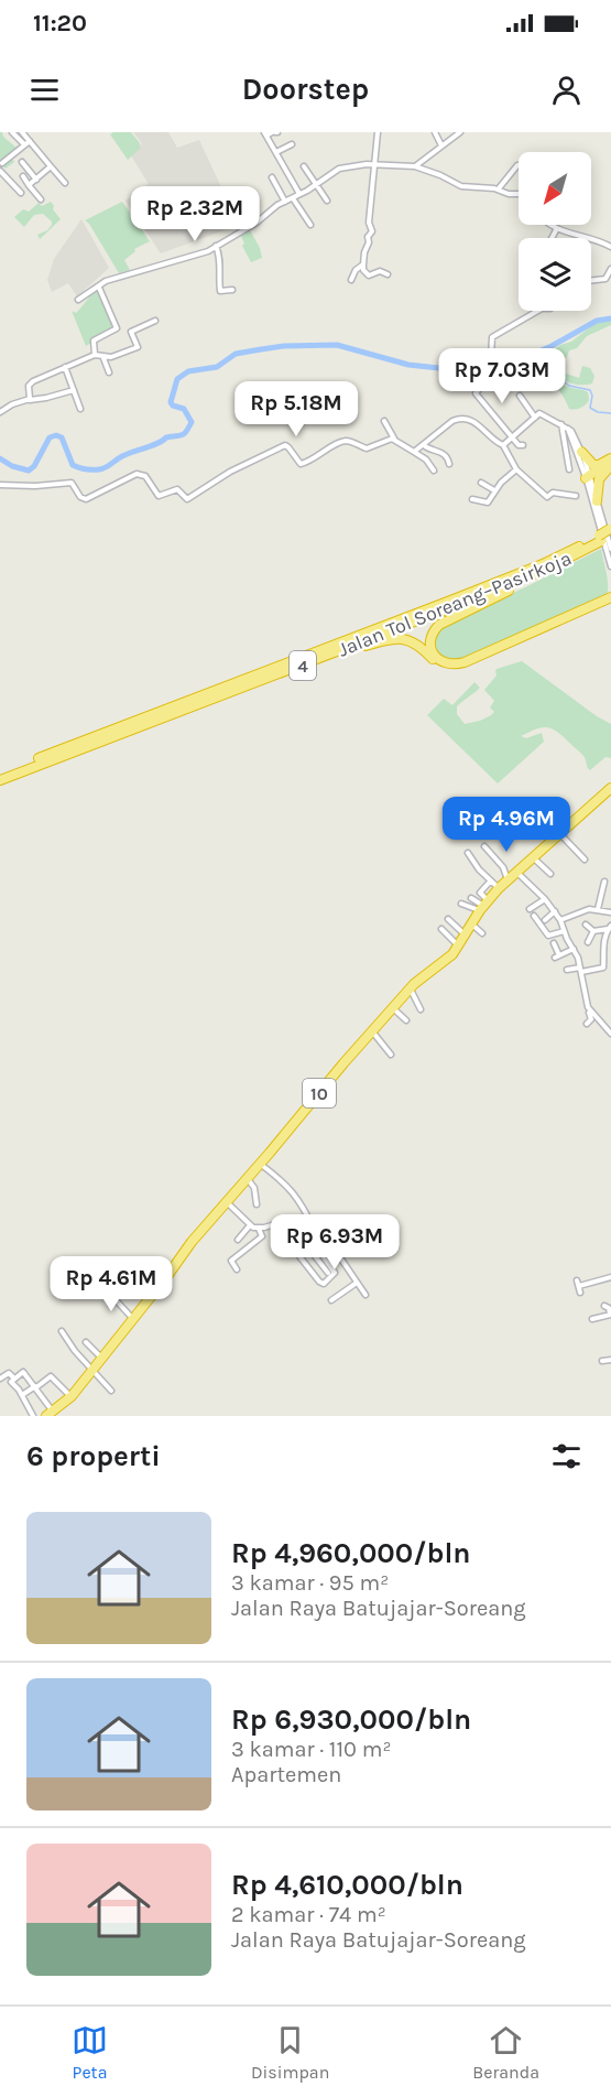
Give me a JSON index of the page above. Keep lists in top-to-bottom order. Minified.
{"streets":{"highway":["Jalan Tol Soreang–Pasirkoja","4","10"]},"north":"bottom left","page":{"status":"11:20","header":"Doorstep","price":["Rp 2.32M","Rp 7.03M","Rp 5.18M","Rp 4.96M","Rp 6.93M","Rp 4.61M"],"heading":"6 properti","list":[{"name":"Rp 4,960,000/bln","note":"3 kamar · 95 m² · Jalan Raya Batujajar-Soreang"},{"name":"Rp 6,930,000/bln","note":"3 kamar · 110 m² · Apartemen"},{"name":"Rp 4,610,000/bln","note":"2 kamar · 74 m² · Jalan Raya Batujajar-Soreang"}],"tabs":["Peta","Disimpan","Beranda"]}}
